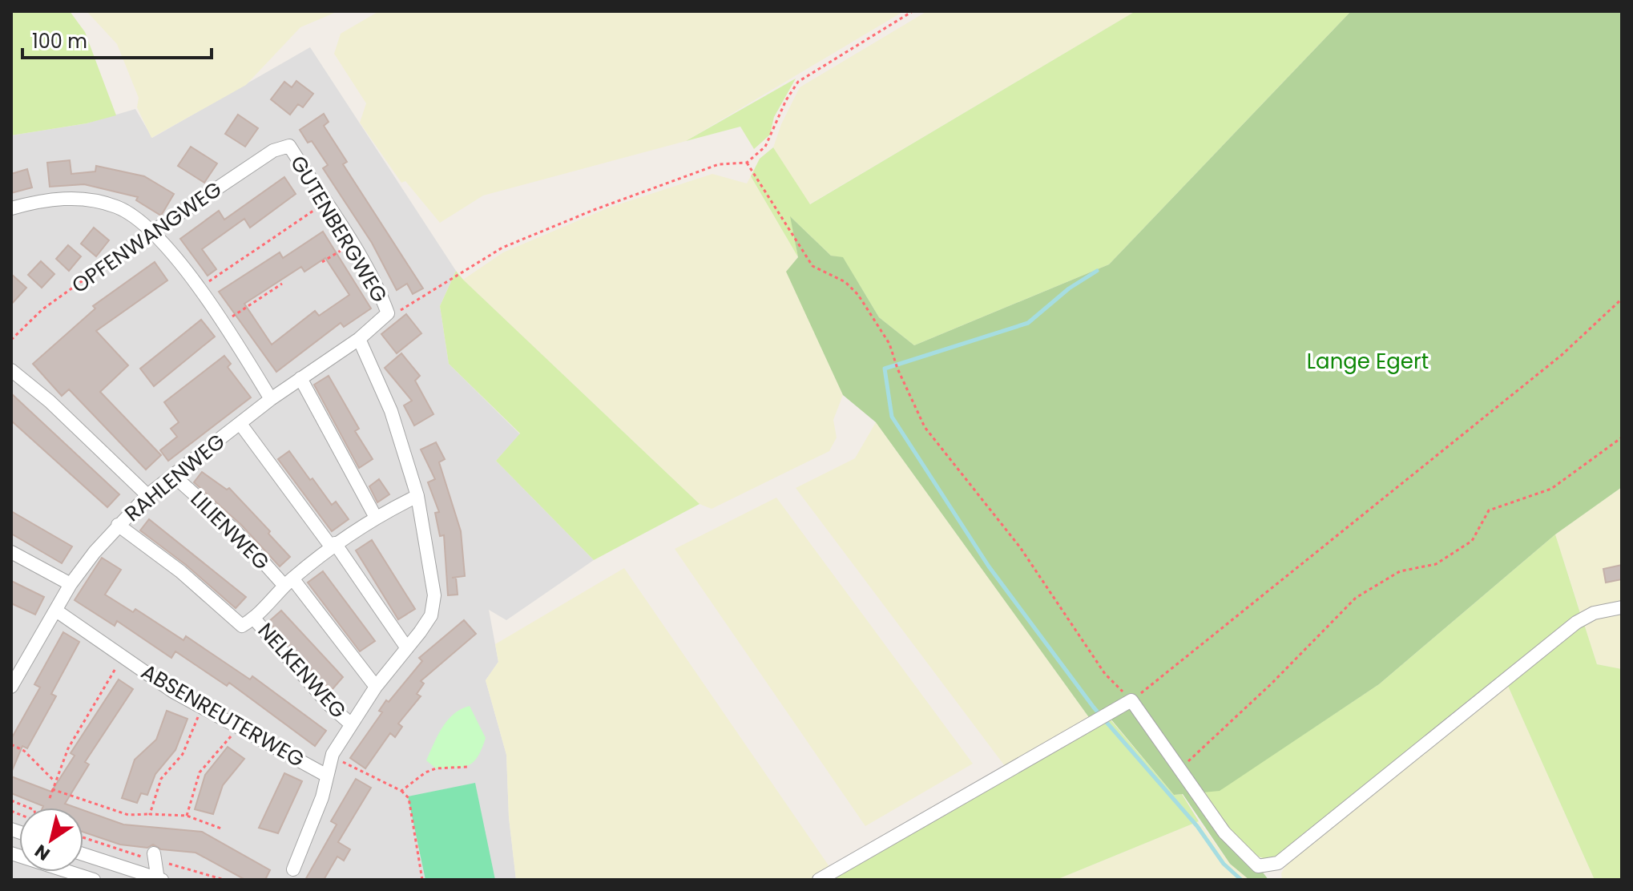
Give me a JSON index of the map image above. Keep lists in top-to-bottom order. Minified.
{"streets":{"street":["GUTENBERGWEG","OPFENWANGWEG","RAHLENWEG","LILIENWEG","NELKENWEG","ABSENREUTERWEG"]},"crossings":[["GUTENBERGWEG","OPFENWANGWEG"],["GUTENBERGWEG","RAHLENWEG"],["RAHLENWEG","LILIENWEG"],["RAHLENWEG","NELKENWEG"],["RAHLENWEG","ABSENREUTERWEG"]],"parks":["Lange Egert"],"scale_bar":"100 m","north":"bottom left"}
